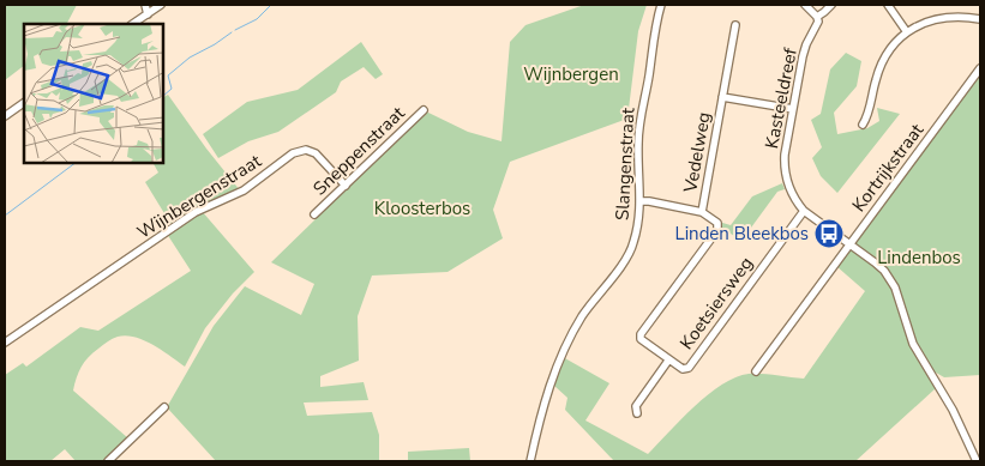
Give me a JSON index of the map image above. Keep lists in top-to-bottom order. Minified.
{"streets":{"street":["Kasteeldreef","Sneppenstraat","Vedelweg","Slangenstraat","Kortrijkstraat","Wijnbergenstraat","Koetsiersweg"]},"crossings":[["Kasteeldreef","Vedelweg"],["Kasteeldreef","Kortrijkstraat"],["Kasteeldreef","Koetsiersweg"],["Sneppenstraat","Wijnbergenstraat"],["Vedelweg","Koetsiersweg"]],"parks":["Wijnbergen","Kloosterbos","Lindenbos"],"places":{"bus stop":["Linden Bleekbos"]}}
